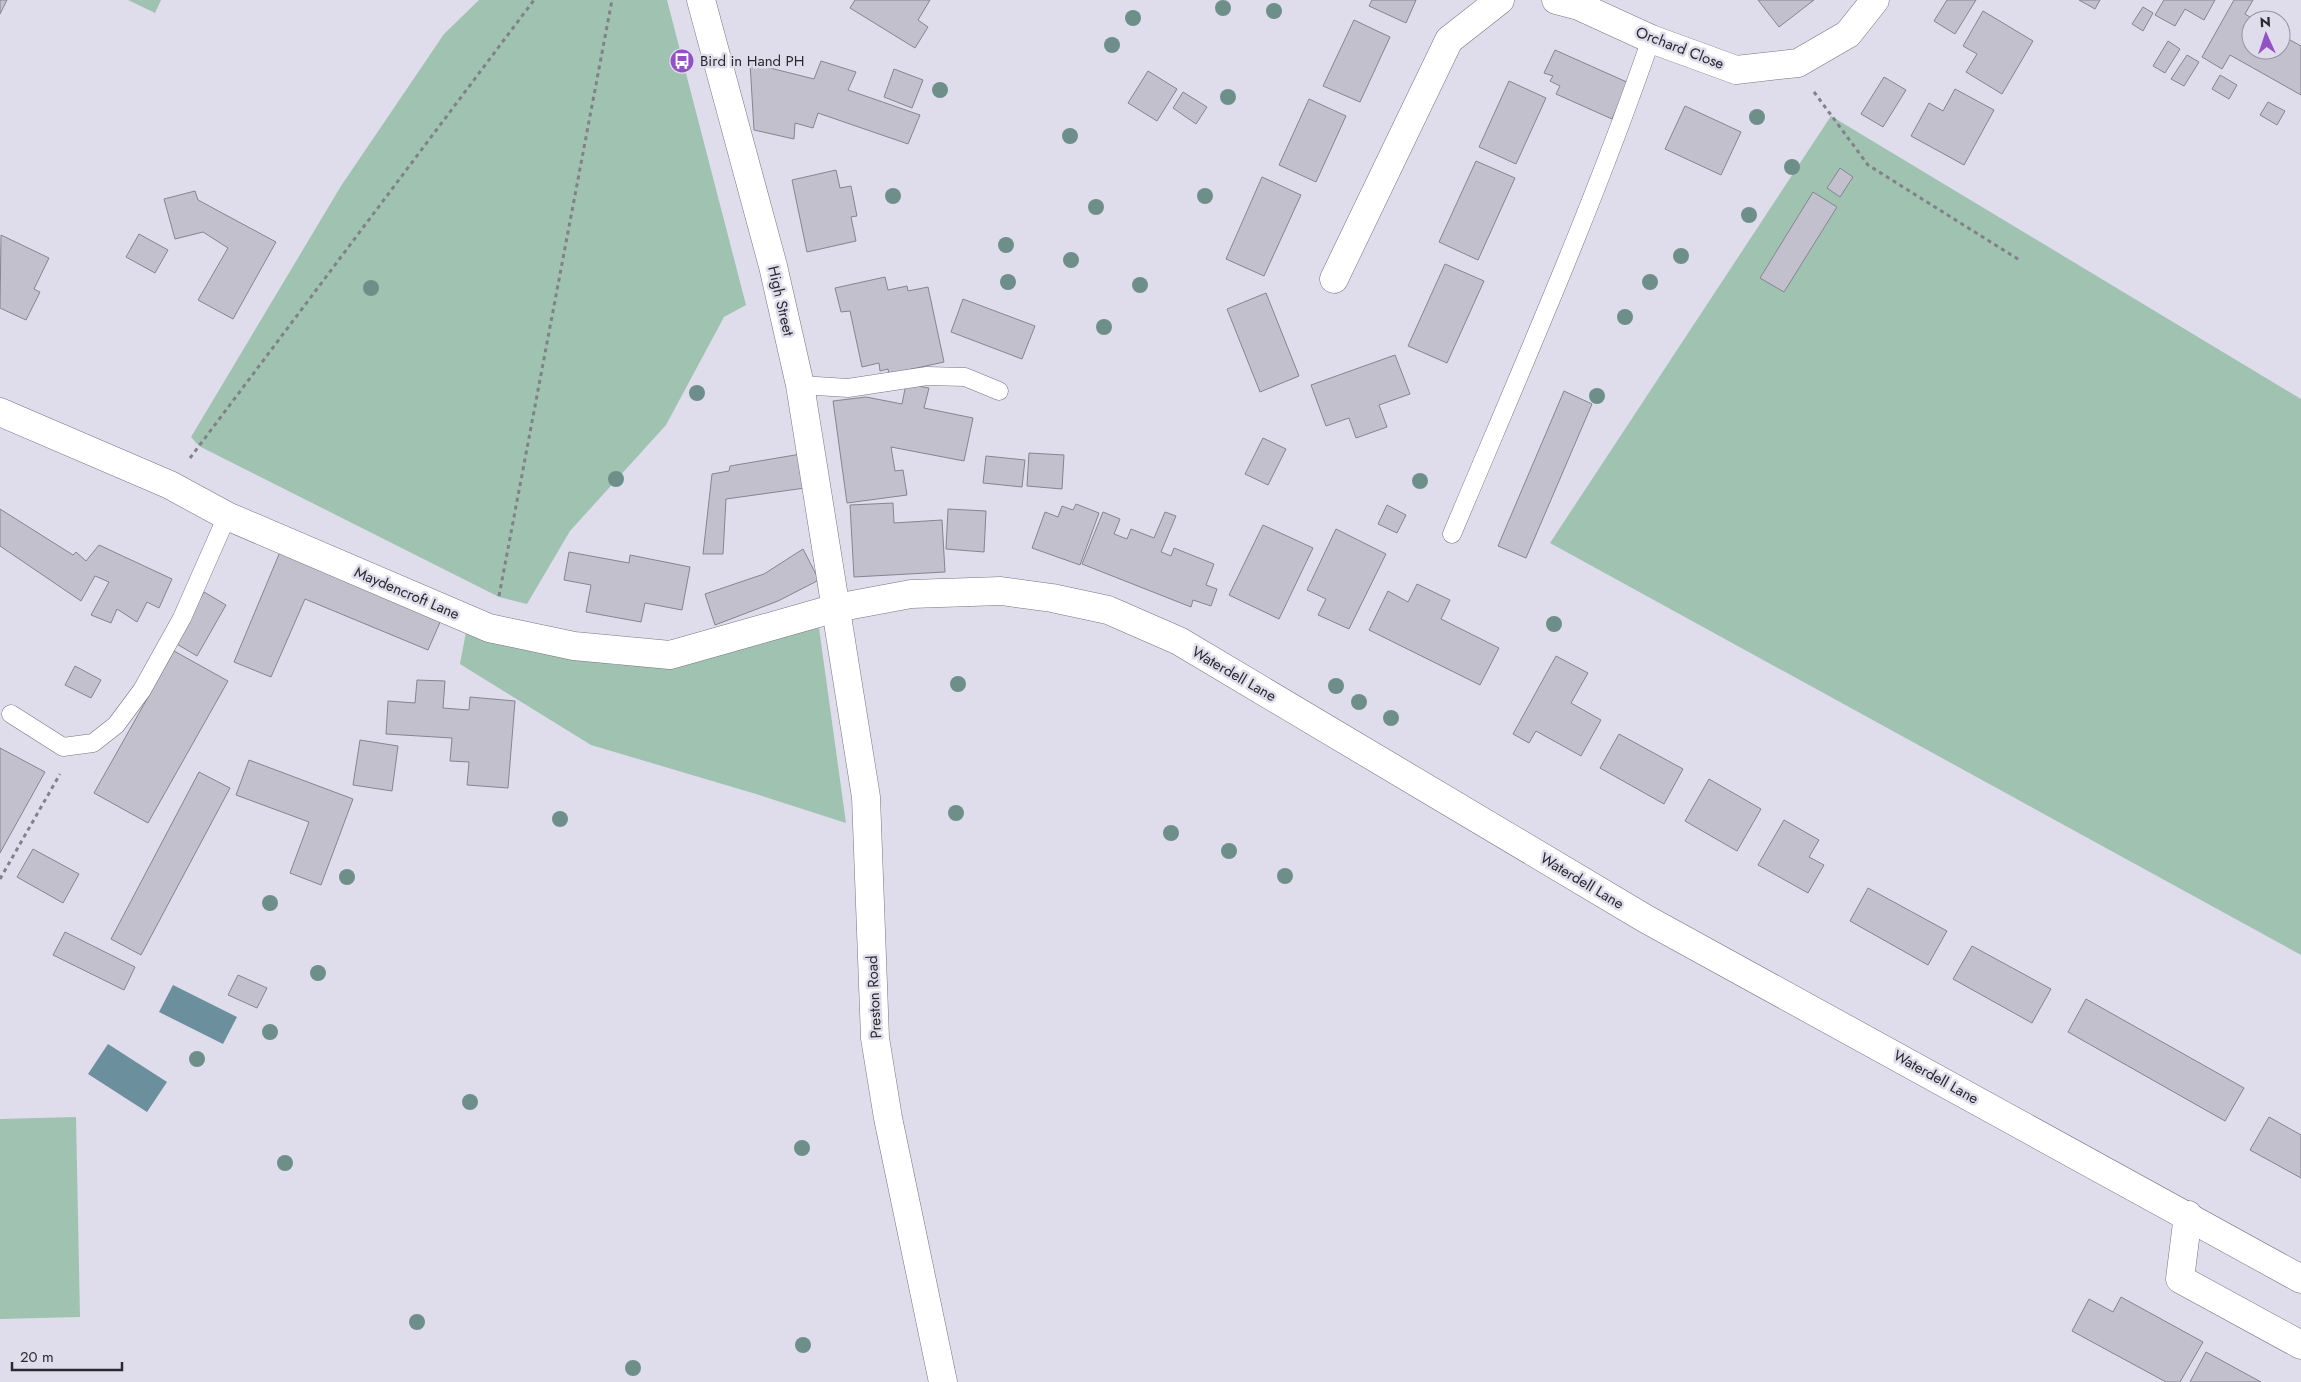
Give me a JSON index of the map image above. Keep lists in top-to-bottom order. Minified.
{"streets":{"street":["Orchard Close","High Street","Maydencroft Lane","Waterdell Lane","Preston Road"]},"crossings":[["High Street","Maydencroft Lane"],["High Street","Waterdell Lane"],["High Street","Preston Road"],["Maydencroft Lane","Waterdell Lane"],["Maydencroft Lane","Preston Road"],["Waterdell Lane","Preston Road"]],"places":{"bus stop":["Bird in Hand PH"]},"scale_bar":"20 m","north":"top"}
